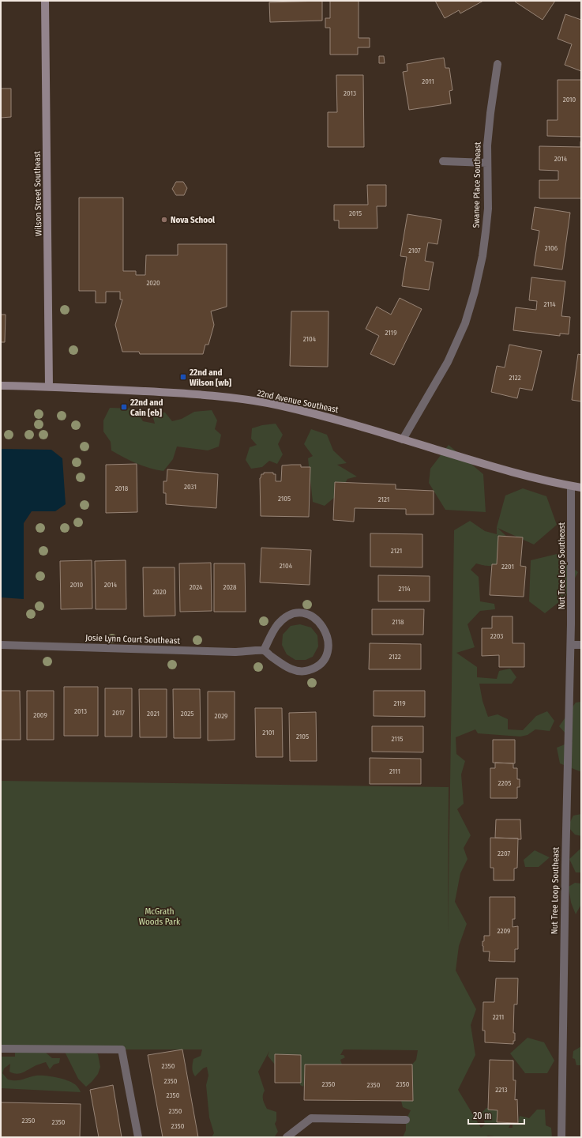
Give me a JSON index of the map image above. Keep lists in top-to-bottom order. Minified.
{"streets":{"street":["Swanee Place Southeast","Wilson Street Southeast","22nd Avenue Southeast","Nut Tree Loop Southeast","Josie Lynn Court Southeast"]},"crossings":[["Swanee Place Southeast","22nd Avenue Southeast"],["Wilson Street Southeast","22nd Avenue Southeast"],["22nd Avenue Southeast","Nut Tree Loop Southeast"]],"parks":["McGrath Woods Park"],"places":{"other":["Nova School"],"transit":["22nd and Wilson [wb]","22nd and Cain [eb]"]},"house_numbers":["2011","2013","2010","2014","2015","2106","2107","2020","2114","2119","2104","2122","2031","2018","2105","2121","2121","2104","2201","2010","2014","2024","2028","2114","2020","2118","2203","2122","2119","2013","2017","2021","2025","2009","2029","2101","2105","2115","2111","2205","2207","2209","2211","2350","2350","2350","2350","2350","2213","2350","2350","2350","2350","2350"],"scale_bar":"20 m"}
